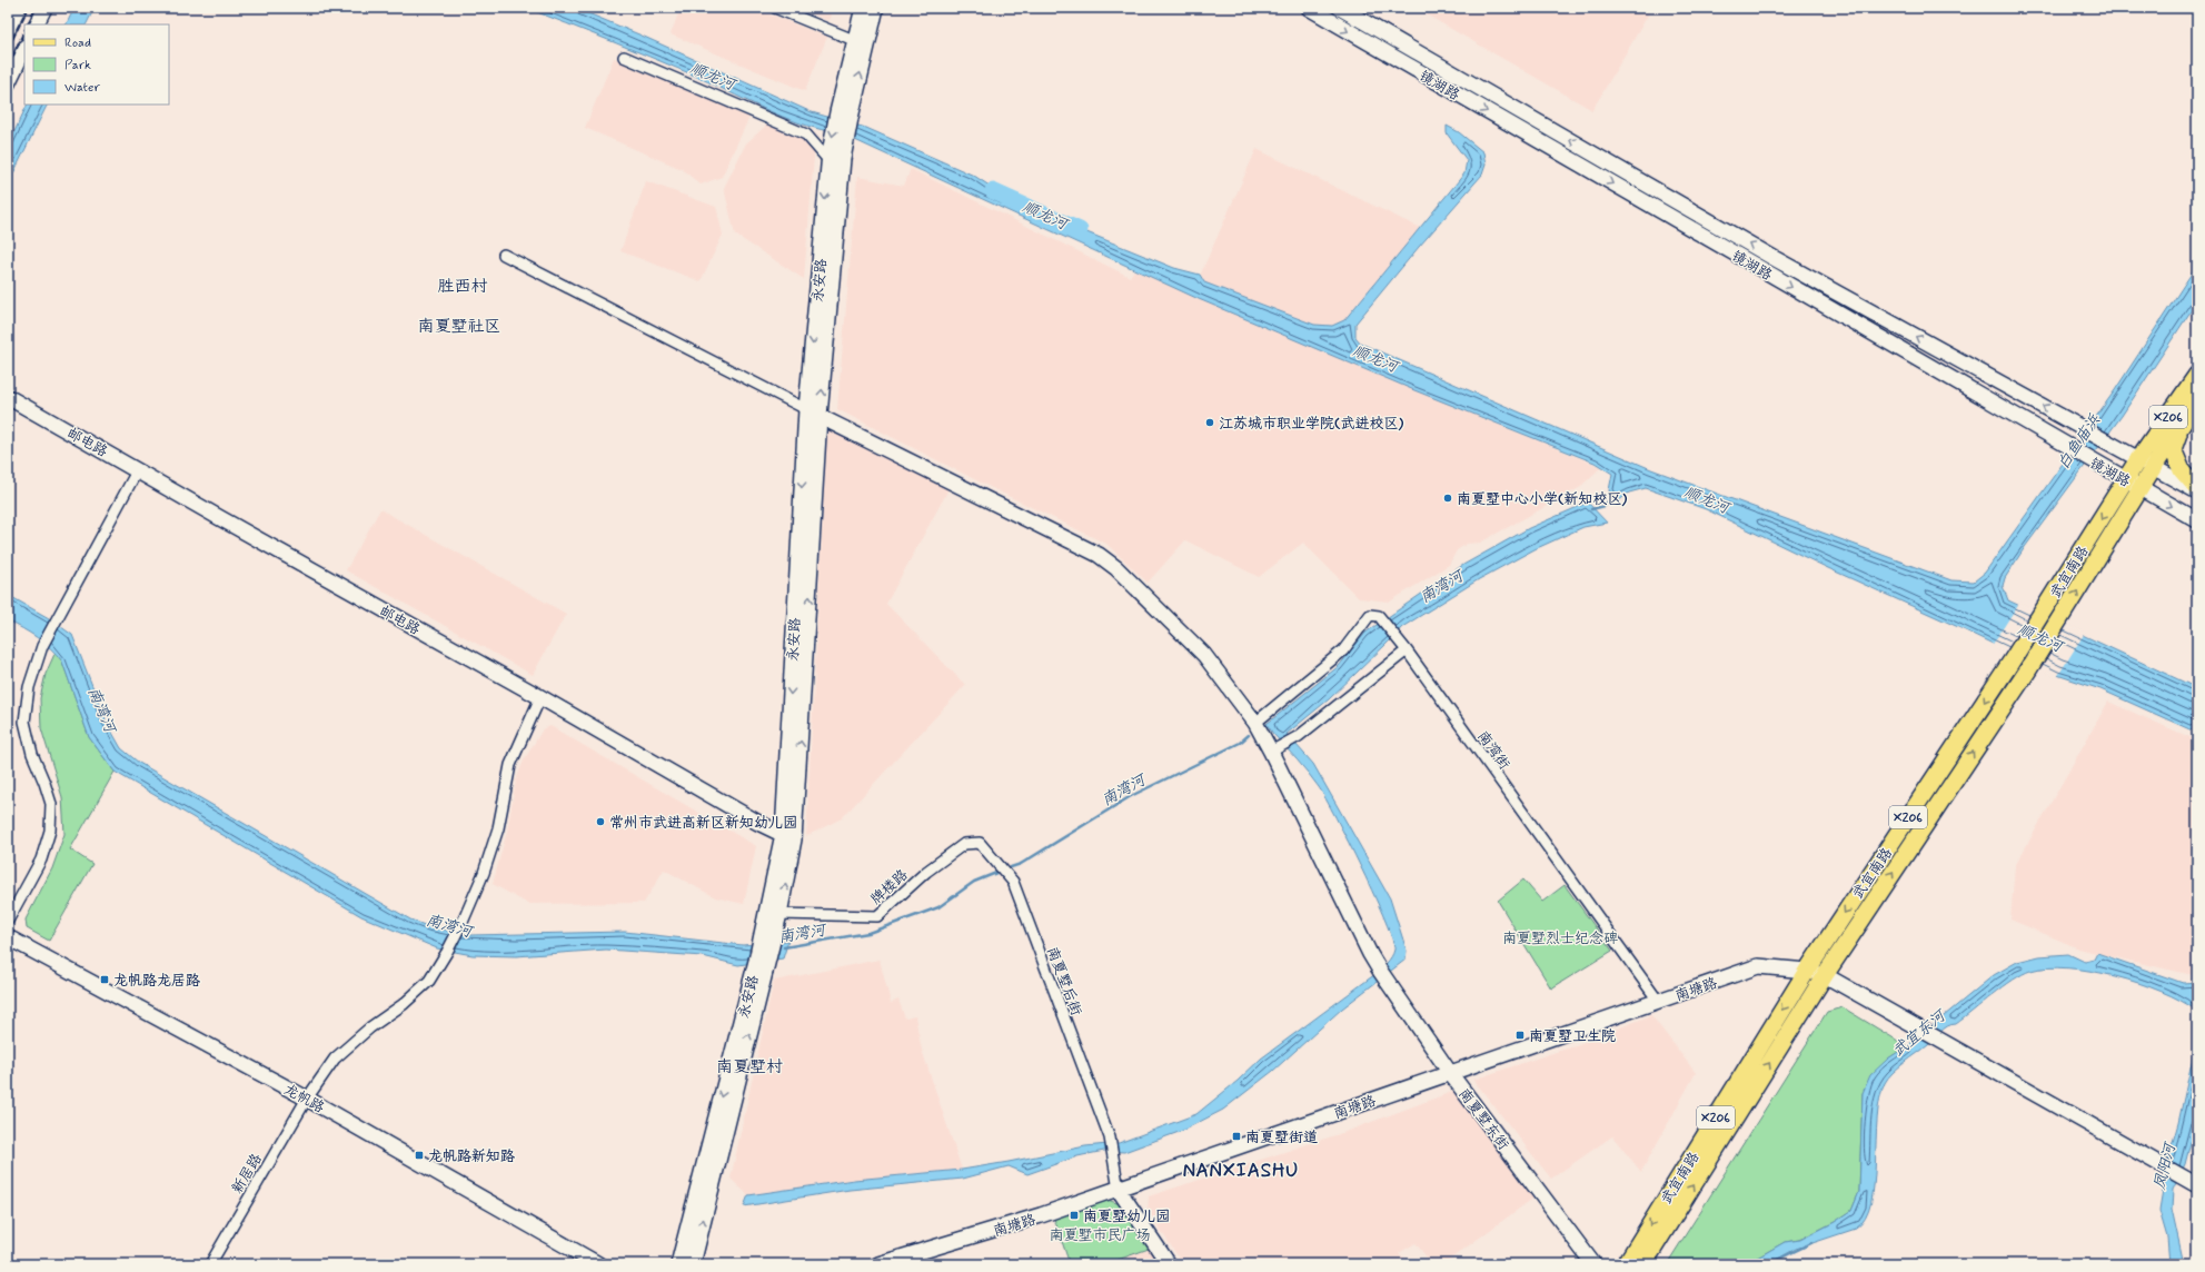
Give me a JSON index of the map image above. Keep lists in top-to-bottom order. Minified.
{"streets":{"main road":["X206","武宜南路"],"street":["镜湖路","永安路","邮电路","南湾街","牌楼路","南夏墅后街","南塘路","龙帆路","南夏墅东街","新居路"]},"crossings":[["镜湖路","武宜南路"],["永安路","邮电路"],["永安路","牌楼路"],["永安路","南夏墅东街"],["邮电路","新居路"],["武宜南路","南塘路"],["南湾街","南塘路"],["南湾街","南夏墅东街"],["牌楼路","南夏墅后街"],["南夏墅后街","南塘路"],["南塘路","南夏墅东街"],["龙帆路","新居路"]],"districts":["胜西村","南夏墅社区","南夏墅村","NANXIASHU"],"water":["顺龙河","白鱼庙浜","南湾河","武宜东河","凤阳河"],"parks":["南夏墅烈士纪念碑","南夏墅市民广场"],"places":{"other":["江苏城市职业学院(武进校区)","南夏墅中心小学(新知校区)","常州市武进高新区新知幼儿园"],"transit":["龙帆路龙居路","南夏墅卫生院","南夏墅街道","龙帆路新知路","南夏墅幼儿园"]},"legend":["Road","Park","Water"]}
